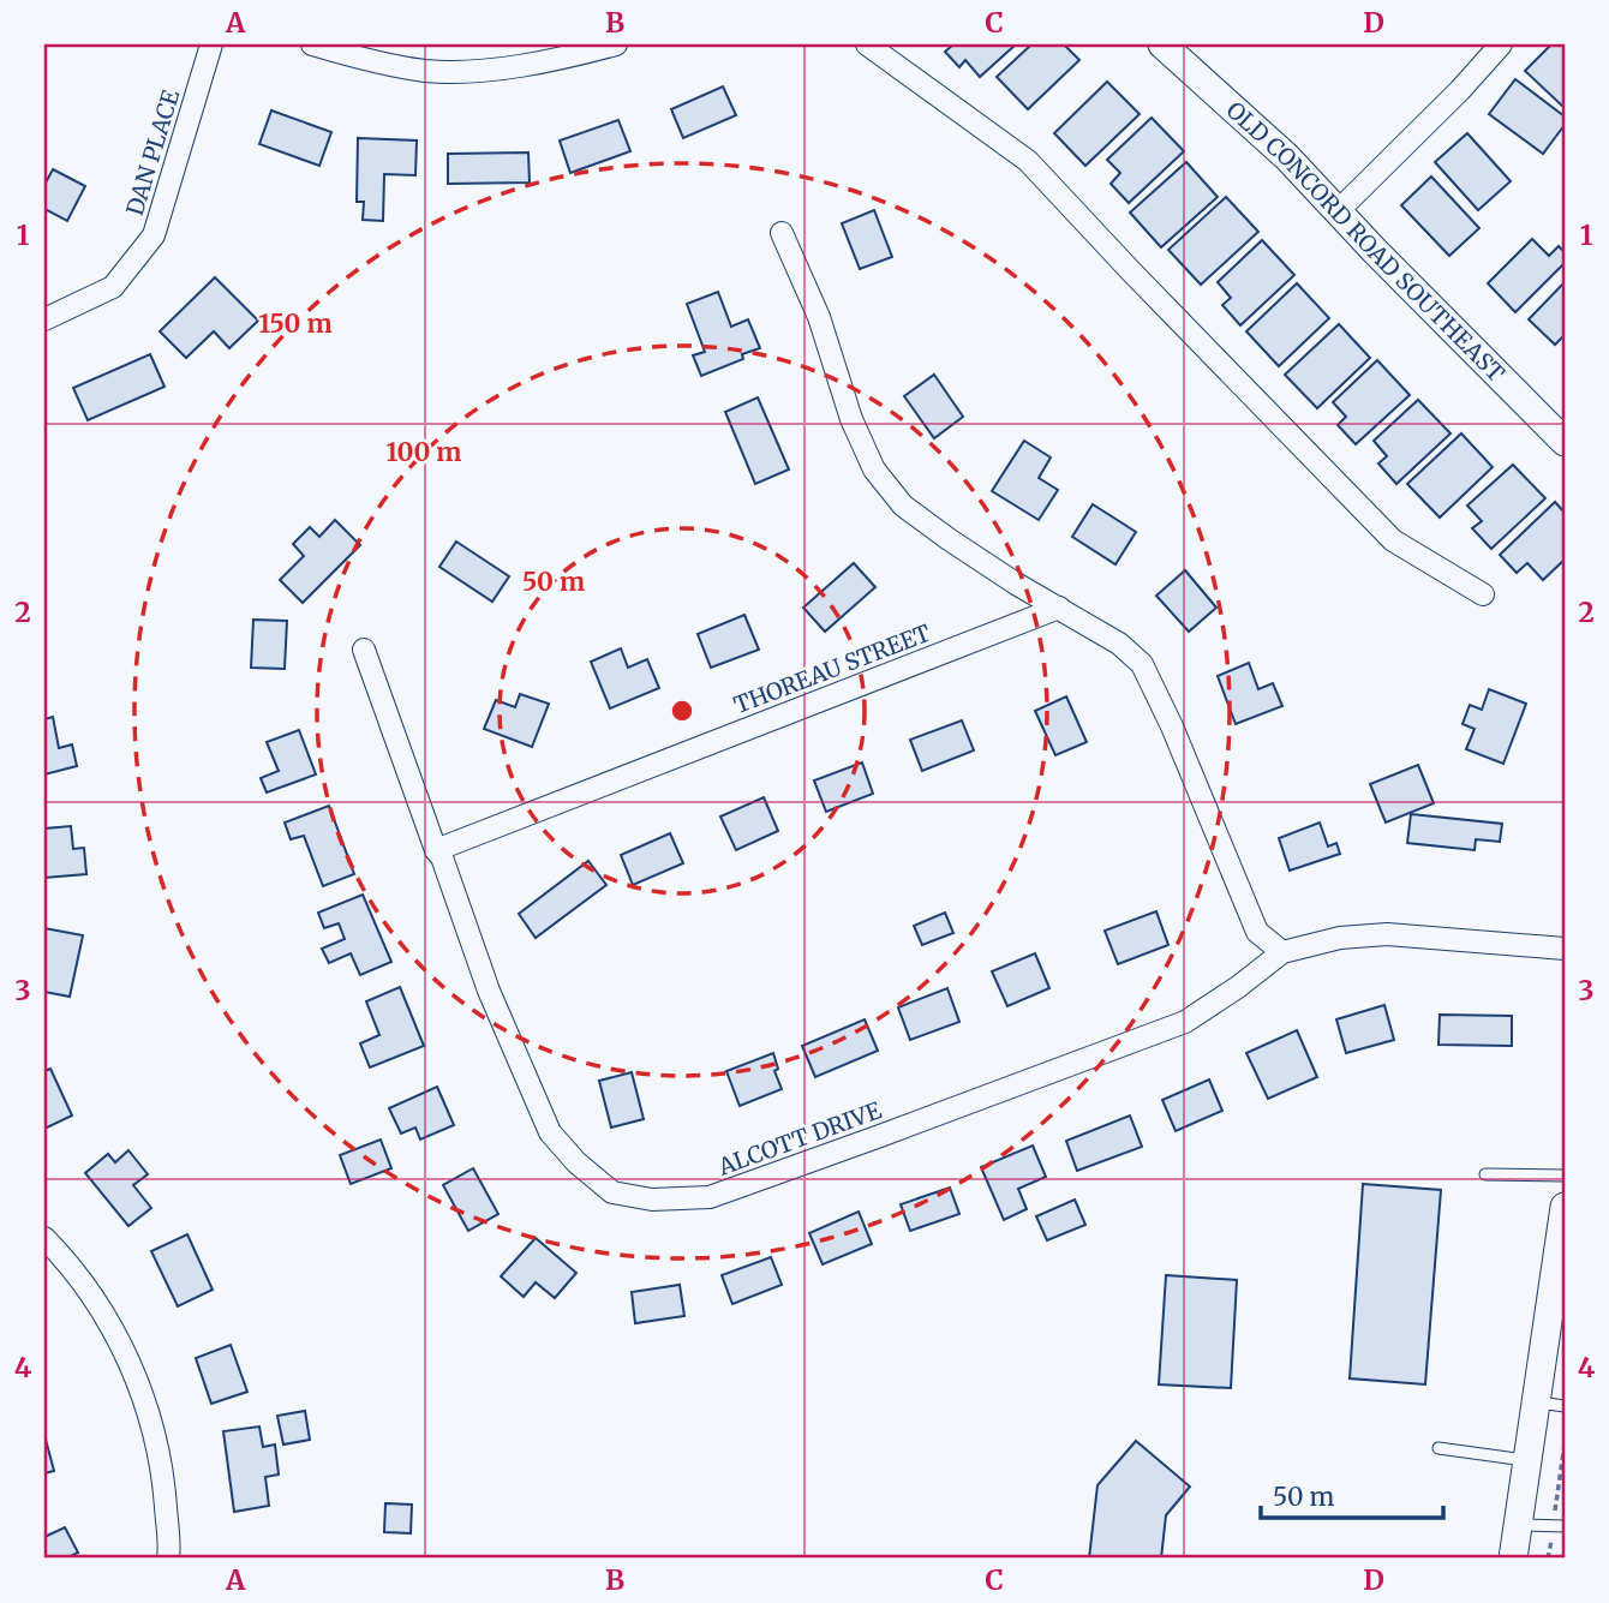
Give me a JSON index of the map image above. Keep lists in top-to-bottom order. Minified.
{"streets":{"street":["DAN PLACE","OLD CONCORD ROAD SOUTHEAST","THOREAU STREET","ALCOTT DRIVE"]},"crossings":[["THOREAU STREET","ALCOTT DRIVE"]],"scale_bar":"50 m","grid":{"columns":["A","B","C","D"],"rows":["1","2","3","4"]},"rings":["150 m","100 m","50 m"]}
